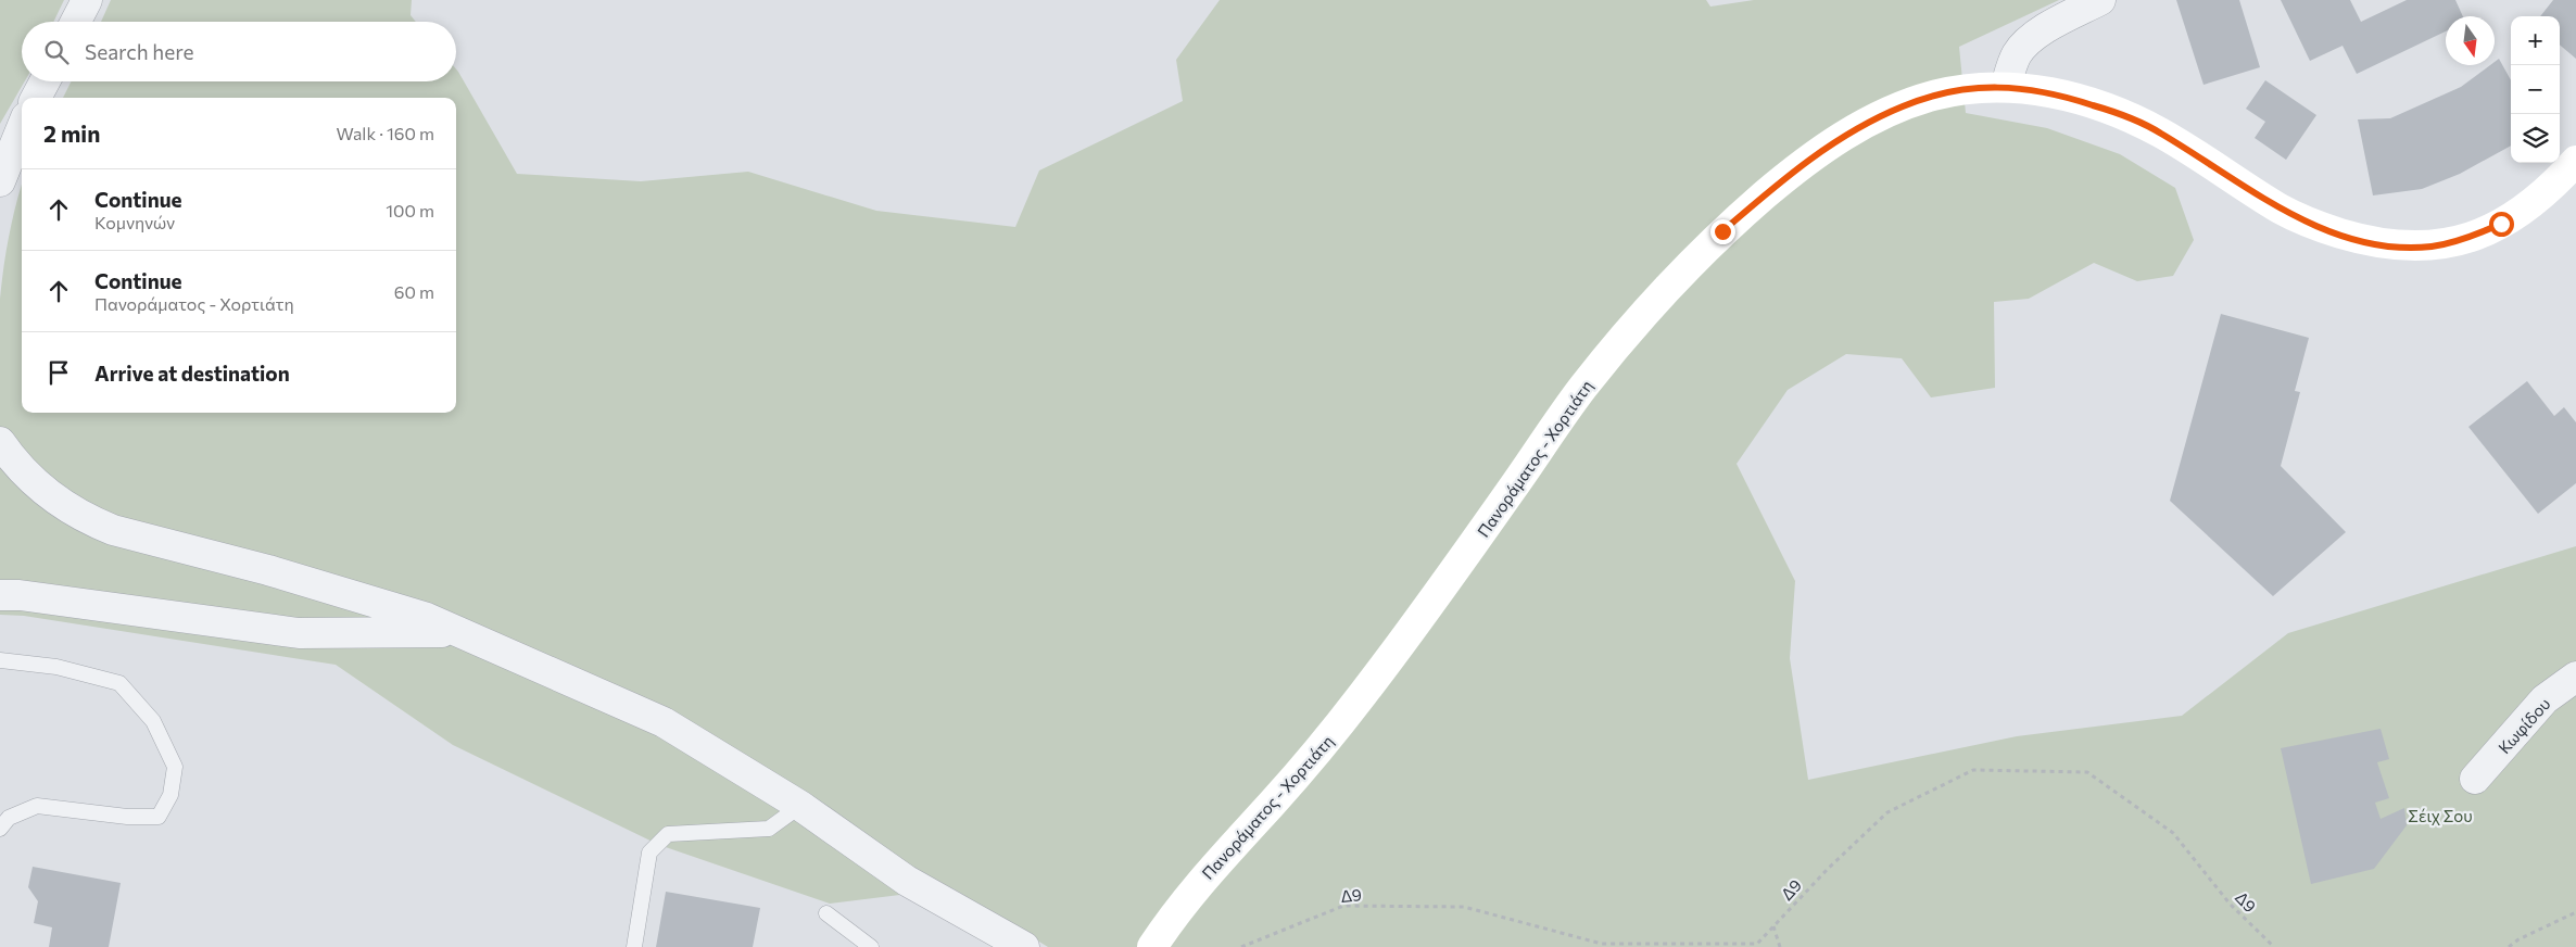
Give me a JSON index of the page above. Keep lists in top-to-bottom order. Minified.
{"streets":{"main road":["Πανοράματος - Χορτιάτη"],"street":["Κωφίδου"],"path":["Δ9"]},"parks":["Σέιχ Σου"],"north":"bottom","page":{"map_buttons":["+","−"],"search":"Search here","heading":["2 min","Walk · 160 m"],"list":[["Continue","Κομνηνών","100 m"],["Continue","Πανοράματος - Χορτιάτη","60 m"],"Arrive at destination"]}}
